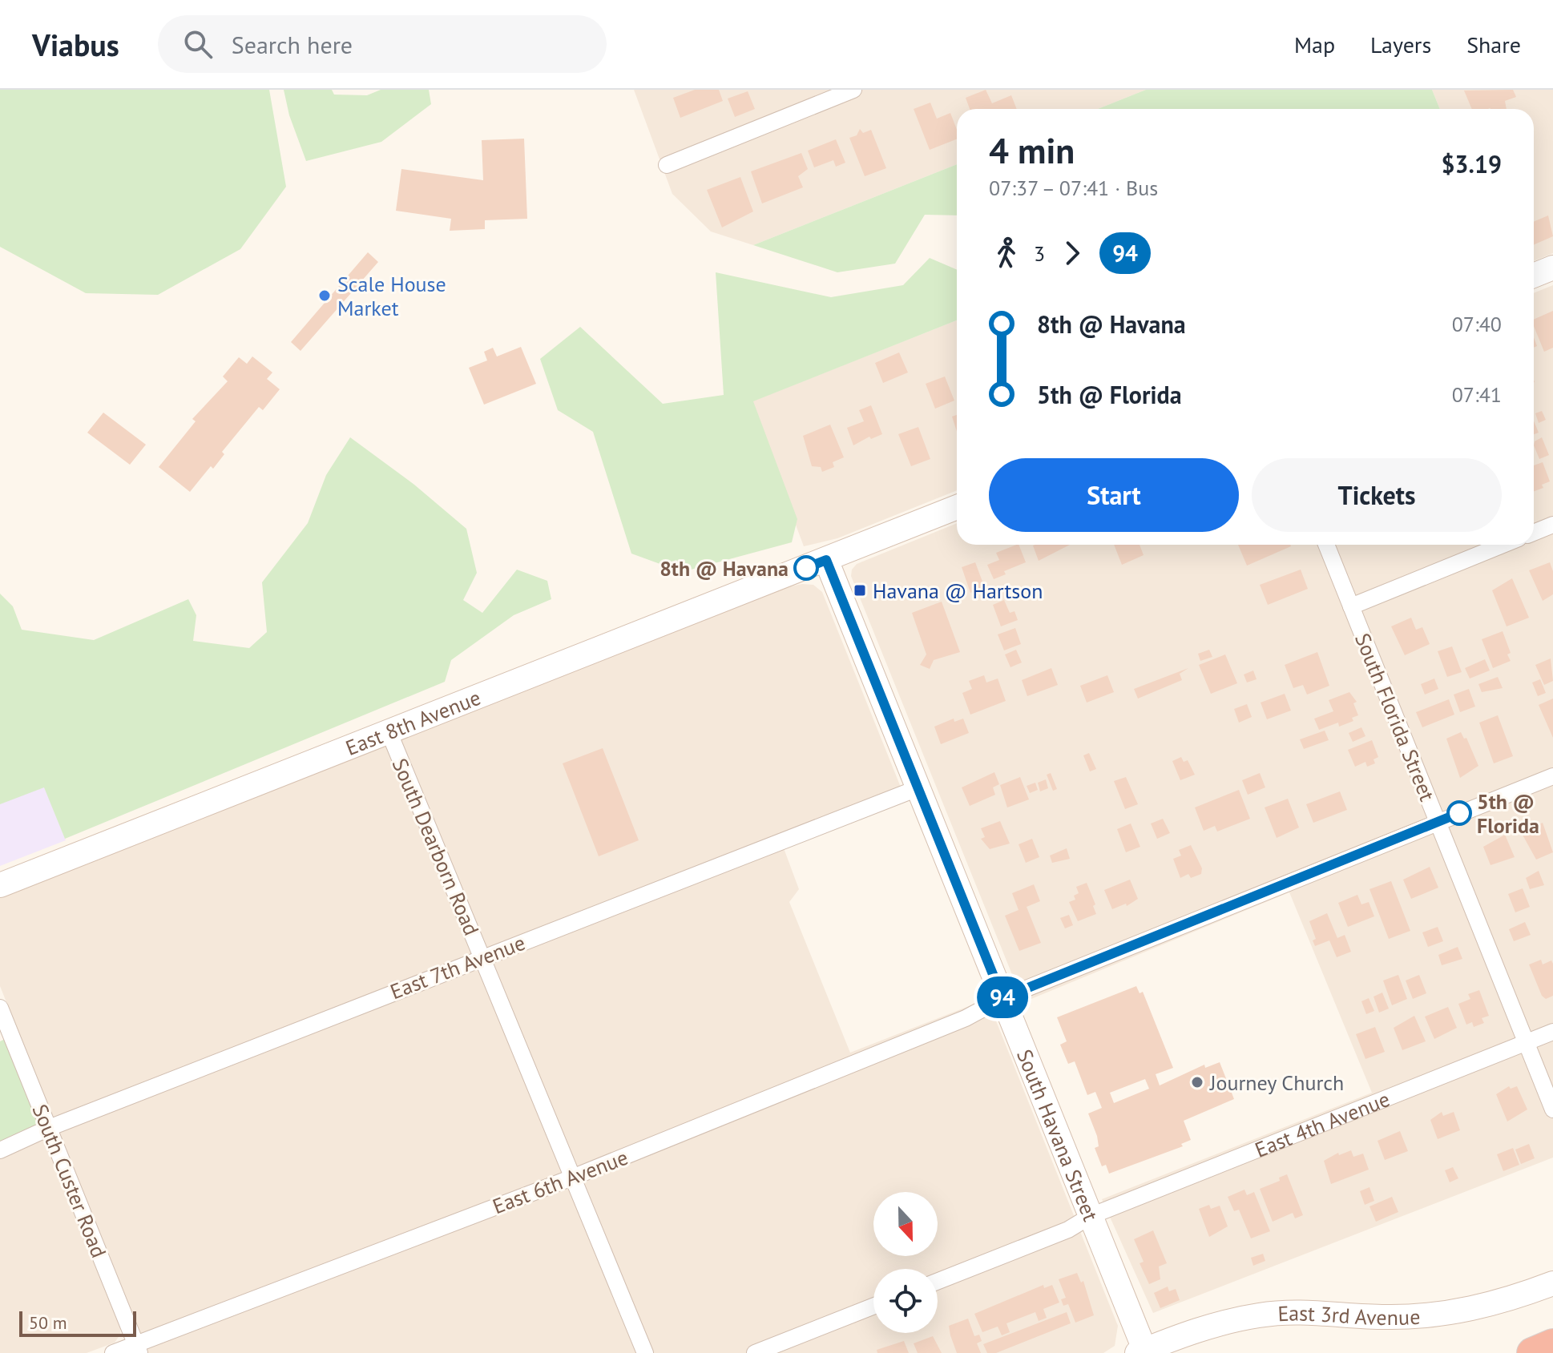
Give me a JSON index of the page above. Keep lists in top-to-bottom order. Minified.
{"streets":{"street":["South Florida Street","East 8th Avenue","South Dearborn Road","East 7th Avenue","East 4th Avenue","South Havana Street","South Custer Road","East 6th Avenue","East 3rd Avenue"]},"crossings":[["South Florida Street","East 4th Avenue"],["South Florida Street","East 6th Avenue"],["East 8th Avenue","South Dearborn Road"],["East 8th Avenue","South Havana Street"],["South Dearborn Road","East 7th Avenue"],["South Dearborn Road","East 6th Avenue"],["East 7th Avenue","South Havana Street"],["East 7th Avenue","South Custer Road"],["East 4th Avenue","South Havana Street"],["South Havana Street","East 6th Avenue"],["South Havana Street","East 3rd Avenue"],["South Custer Road","East 6th Avenue"]],"places":{"other":["Scale House Market","8th @ Havana","5th @ Florida","Journey Church"],"transit":["Havana @ Hartson"]},"lines":["bus line 94"],"scale_bar":"50 m","north":"bottom","page":{"header":"Viabus","search":"Search here","nav":["Map","Layers","Share"],"on_map":"94","heading":["4 min","07:37 – 07:41 · Bus","$3.19"],"legs":["3","94"],"list":[{"name":"8th @ Havana","value":"07:40"},{"name":"5th @ Florida","value":"07:41"}],"buttons":["Start","Tickets"],"scale":"50 m"}}
